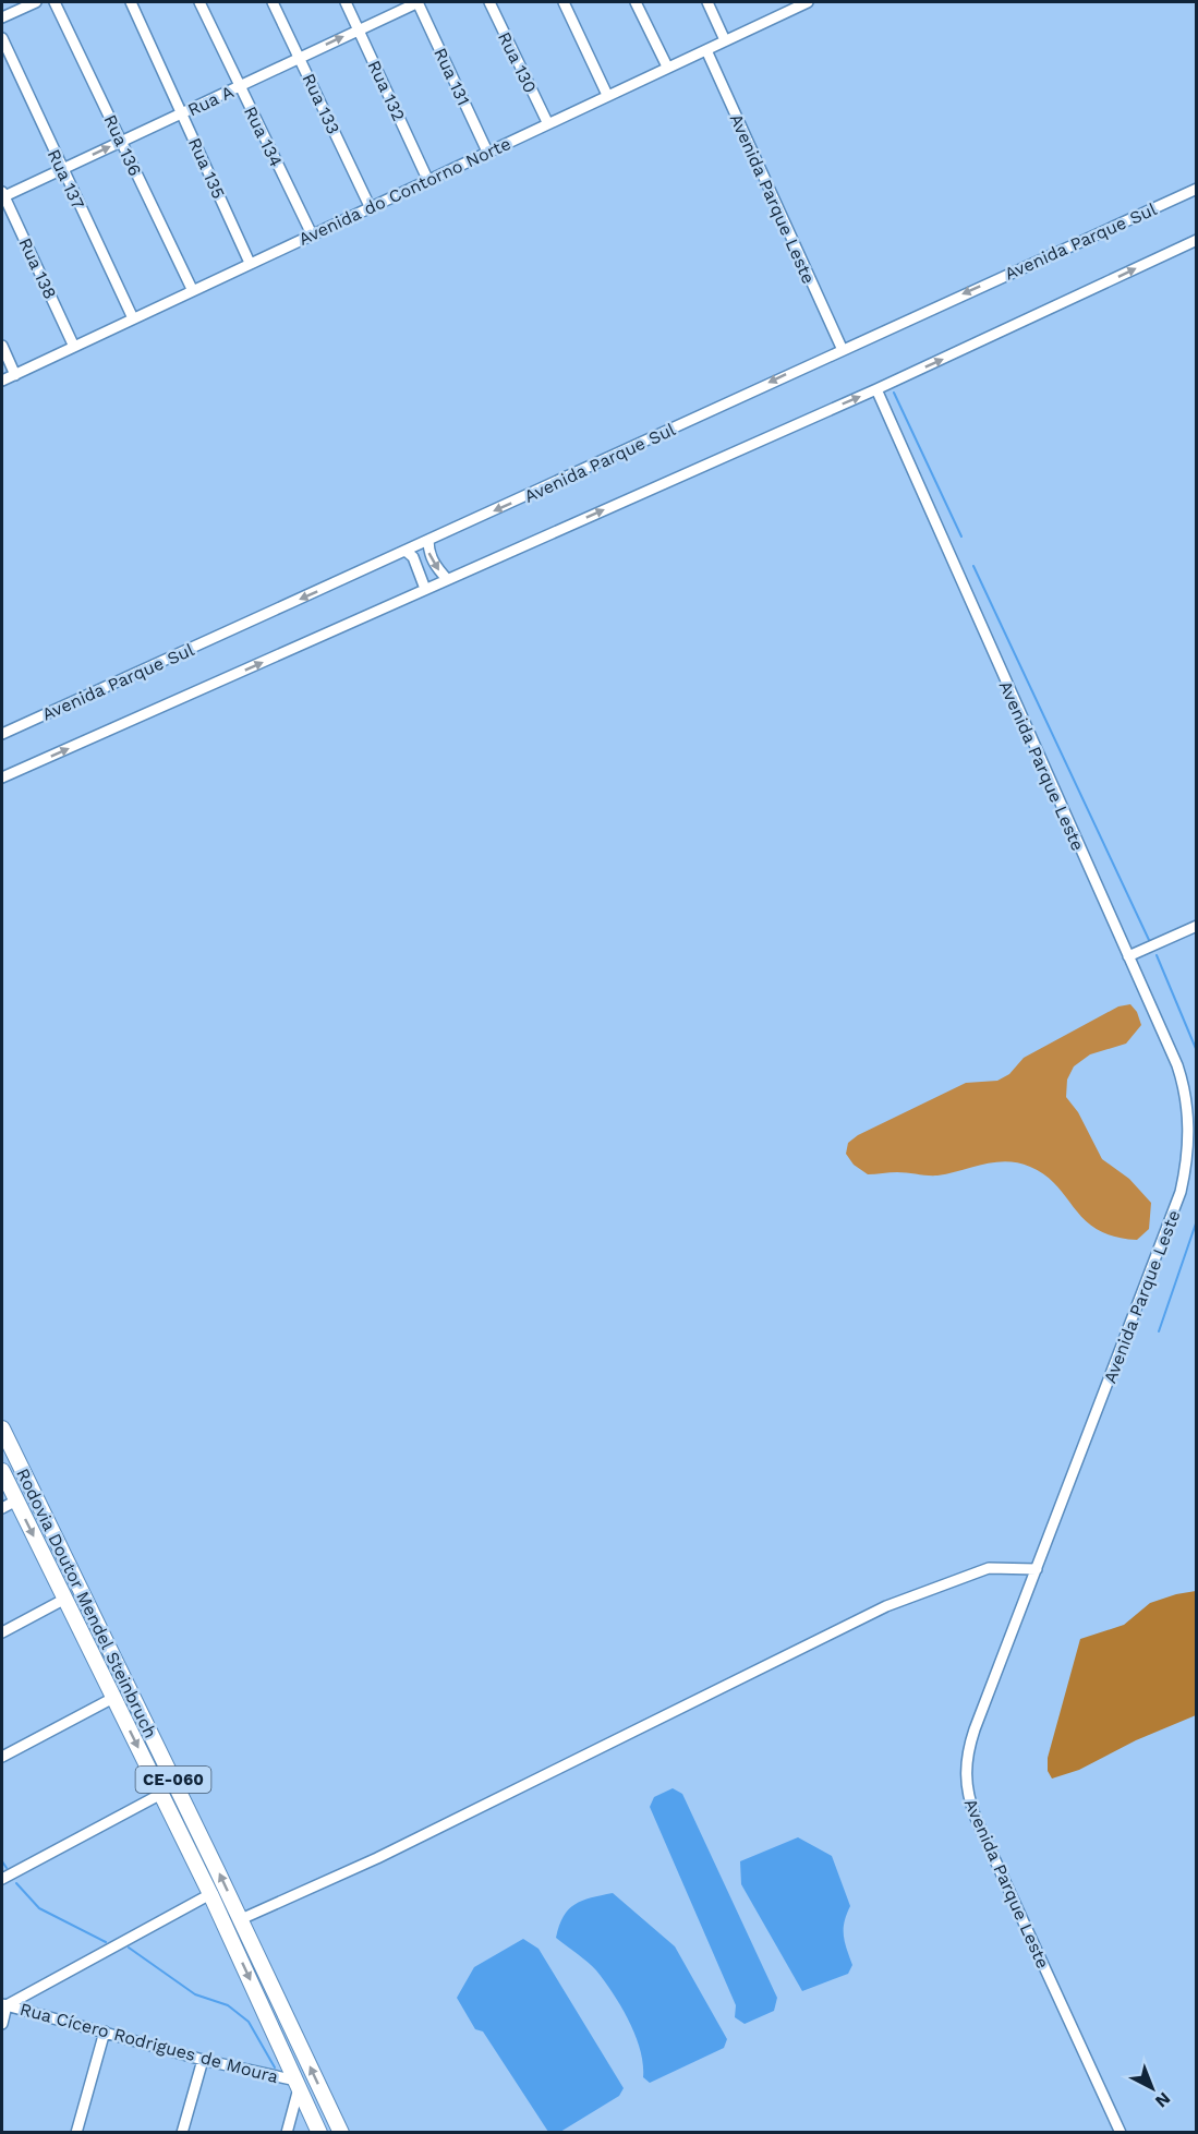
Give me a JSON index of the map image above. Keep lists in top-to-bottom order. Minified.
{"streets":{"highway":["Rodovia Doutor Mendel Steinbruch","CE-060"],"street":["Rua 130","Rua 131","Rua 132","Rua A","Rua 133","Rua 134","Rua 136","Rua 135","Rua 137","Avenida do Contorno Norte","Avenida Parque Leste","Avenida Parque Sul","Rua 138","Rua Cícero Rodrigues de Moura"]},"crossings":[["Rua 130","Avenida do Contorno Norte"],["Rua 131","Rua A"],["Rua 131","Avenida do Contorno Norte"],["Rua 132","Rua A"],["Rua 132","Avenida do Contorno Norte"],["Rua A","Rua 133"],["Rua A","Rua 134"],["Rua A","Rua 136"],["Rua A","Rua 135"],["Rua A","Rua 137"],["Rua A","Rua 138"],["Rua 133","Avenida do Contorno Norte"],["Rua 134","Avenida do Contorno Norte"],["Rua 136","Avenida do Contorno Norte"],["Rua 135","Avenida do Contorno Norte"],["Rua 137","Avenida do Contorno Norte"],["Avenida do Contorno Norte","Avenida Parque Leste"],["Avenida do Contorno Norte","Rua 138"],["Avenida Parque Leste","Avenida Parque Sul"],["Rodovia Doutor Mendel Steinbruch","Rua Cícero Rodrigues de Moura"]],"north":"bottom right"}
